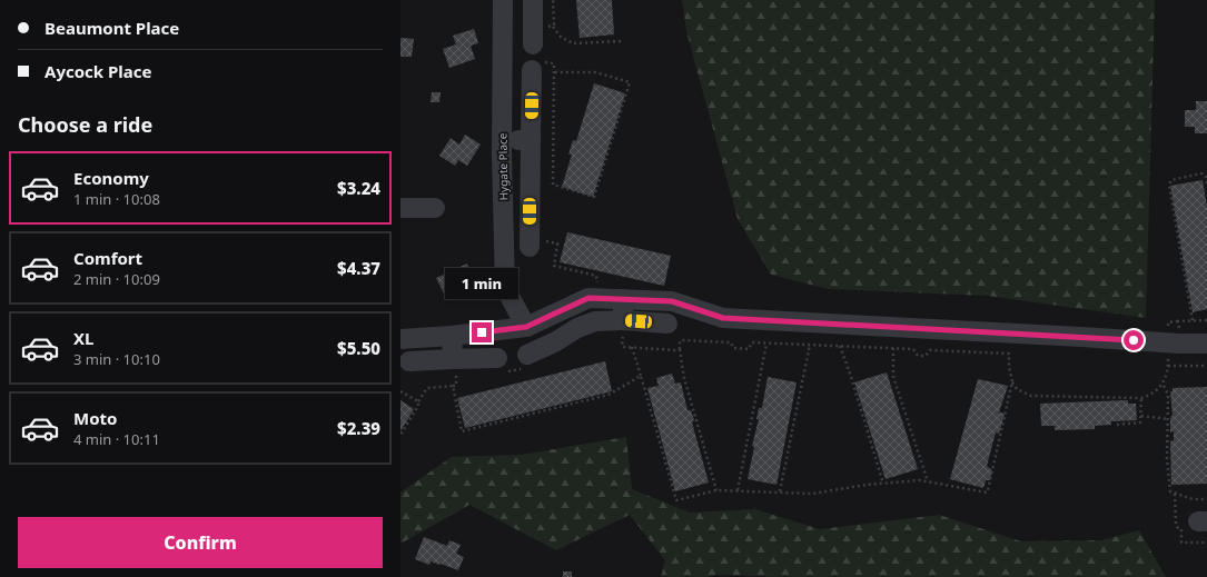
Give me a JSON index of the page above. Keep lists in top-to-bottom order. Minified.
{"streets":{"street":["Hygate Place"]},"page":{"banner":["Beaumont Place","Aycock Place"],"heading":"Choose a ride","list":[{"name":"Economy","note":"1 min · 10:08","value":"$3.24"},{"name":"Comfort","note":"2 min · 10:09","value":"$4.37"},{"name":"XL","note":"3 min · 10:10","value":"$5.50"},{"name":"Moto","note":"4 min · 10:11","value":"$2.39"}],"bubble":"1 min","buttons":"Confirm"}}
